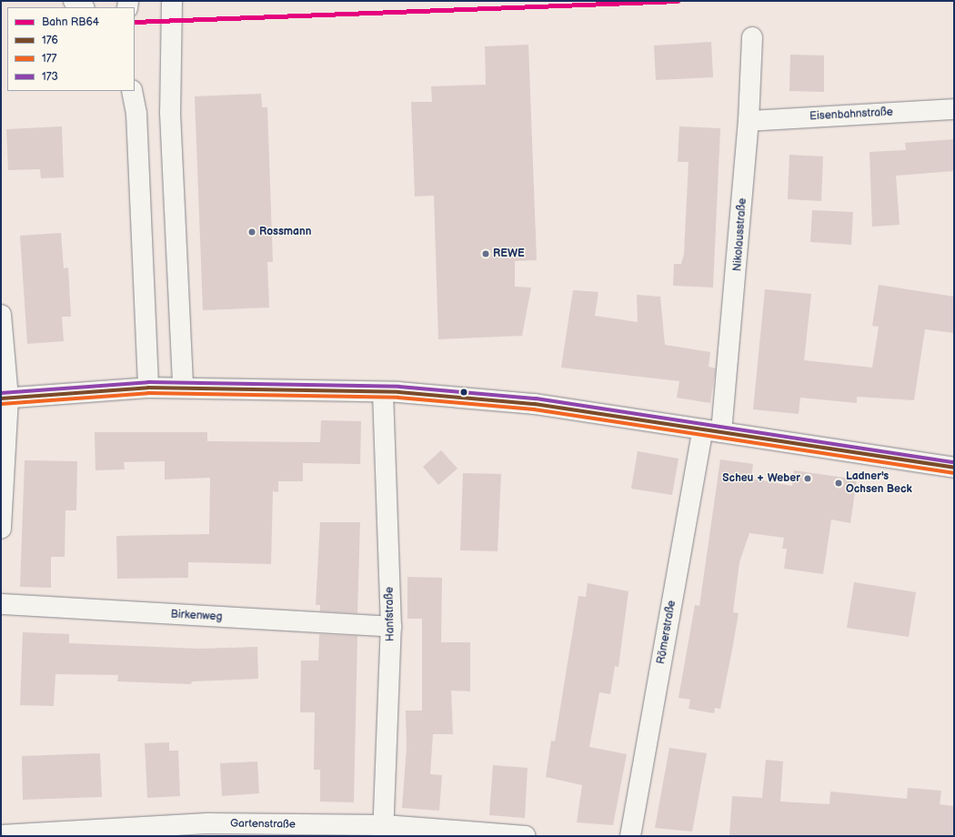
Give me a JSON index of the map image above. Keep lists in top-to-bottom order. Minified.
{"streets":{"street":["Eisenbahnstraße","Nikolausstraße","Hanfstraße","Birkenweg","Römerstraße","Gartenstraße"]},"crossings":[["Eisenbahnstraße","Nikolausstraße"],["Nikolausstraße","Römerstraße"],["Hanfstraße","Birkenweg"],["Hanfstraße","Gartenstraße"]],"places":["Rossmann","REWE","Scheu + Weber","Ladner's Ochsen Beck"],"lines":["rail line RB64","transit line 173","transit line 176","transit line 177"],"legend":["Bahn RB64","176","177","173"]}
